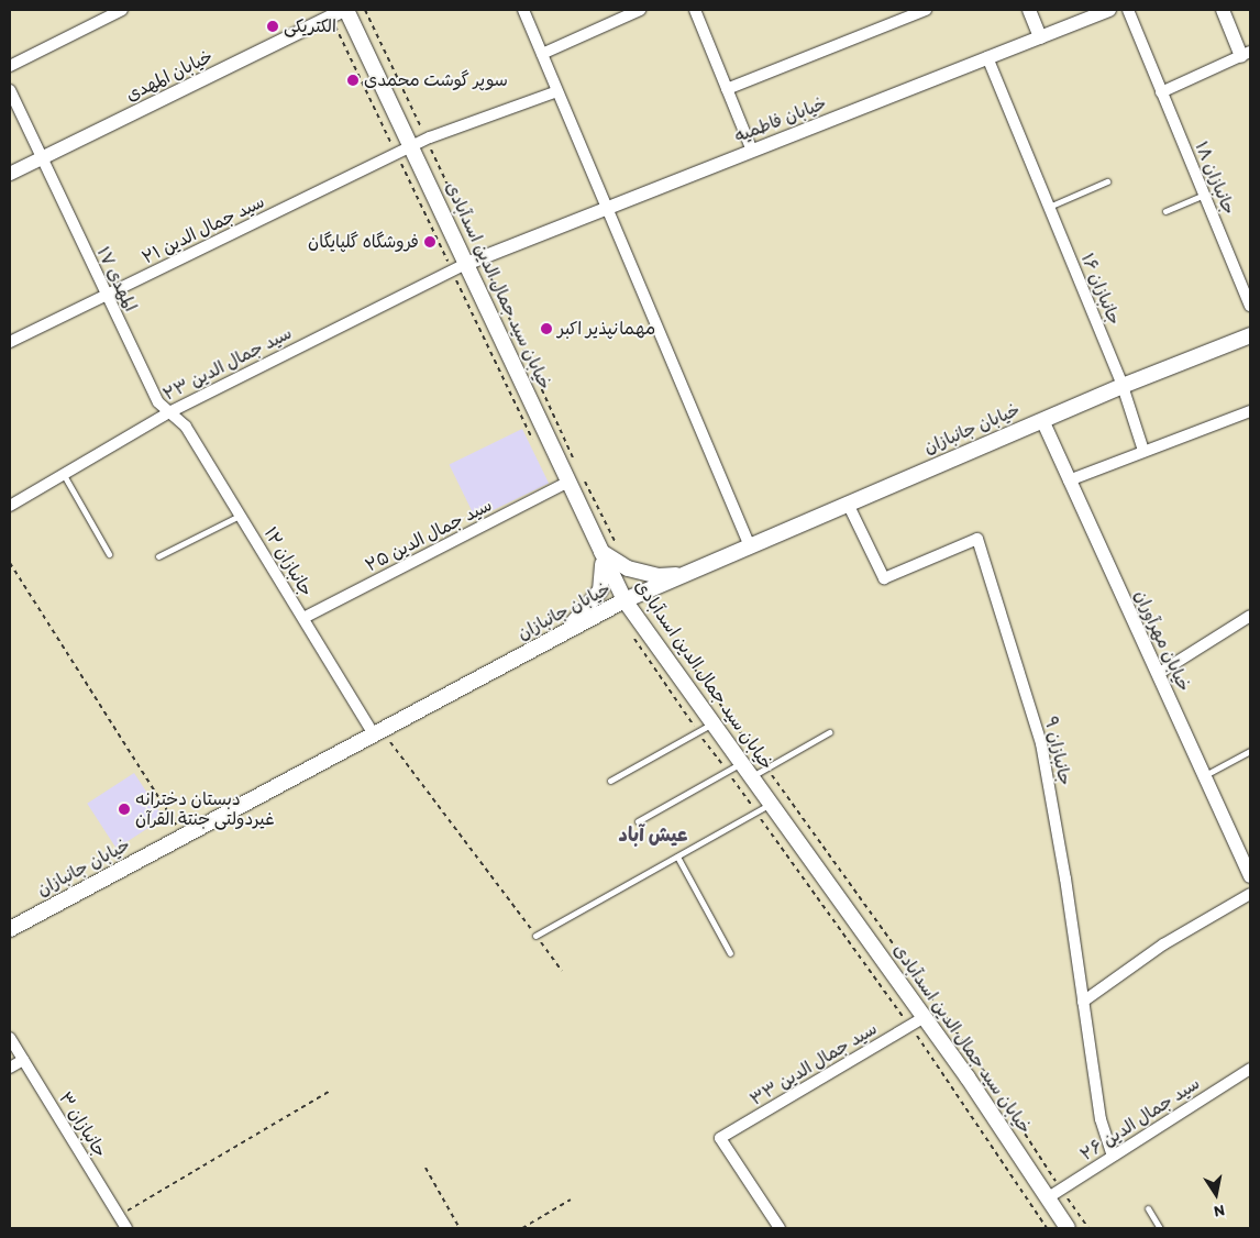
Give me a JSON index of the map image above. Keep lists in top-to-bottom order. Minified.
{"streets":{"main road":["خیابان سید جمال الدین اسدآبادی","خیابان جانبازان"],"street":["خیابان المهدی","خیابان فاطمیه","جانبازان ۱۸","سید جمال الدین ۲۱","المهدی ۱۷","جانبازان ۱۶","سید جمال الدین ۲۳","سید جمال الدین ۲۵","جانبازان ۱۲","خیابان مهرآوران","جانبازان ۹","سید جمال الدین ۳۳","سید جمال الدین ۲۶","جانبازان ۳"]},"crossings":[["خیابان المهدی","المهدی ۱۷"],["خیابان المهدی","خیابان سید جمال الدین اسدآبادی"],["خیابان فاطمیه","خیابان سید جمال الدین اسدآبادی"],["خیابان فاطمیه","جانبازان ۱۶"],["خیابان فاطمیه","سید جمال الدین ۲۳"],["سید جمال الدین ۲۱","المهدی ۱۷"],["سید جمال الدین ۲۱","خیابان سید جمال الدین اسدآبادی"],["المهدی ۱۷","سید جمال الدین ۲۳"],["المهدی ۱۷","جانبازان ۱۲"],["خیابان سید جمال الدین اسدآبادی","سید جمال الدین ۲۳"],["خیابان سید جمال الدین اسدآبادی","خیابان جانبازان"],["خیابان سید جمال الدین اسدآبادی","سید جمال الدین ۲۵"],["خیابان سید جمال الدین اسدآبادی","سید جمال الدین ۳۳"],["خیابان سید جمال الدین اسدآبادی","سید جمال الدین ۲۶"],["جانبازان ۱۶","خیابان جانبازان"],["سید جمال الدین ۲۳","جانبازان ۱۲"],["خیابان جانبازان","جانبازان ۱۲"],["خیابان جانبازان","خیابان مهرآوران"],["خیابان جانبازان","جانبازان ۹"],["سید جمال الدین ۲۵","جانبازان ۱۲"],["جانبازان ۹","سید جمال الدین ۲۶"]],"districts":["عیش آباد"],"places":["الکتریکی","سوپر گوشت محمدی","فروشگاه گلپایگان","مهمانپذیر اکبر","دبستان دخترانه غیردولتی جنتة القرآن"],"north":"bottom"}
